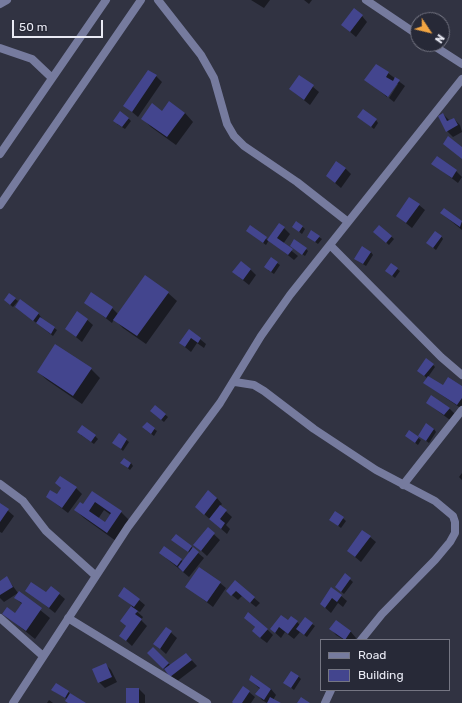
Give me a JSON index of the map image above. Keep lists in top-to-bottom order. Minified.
{"legend":["Road","Building"],"scale_bar":"50 m","north":"bottom right"}
